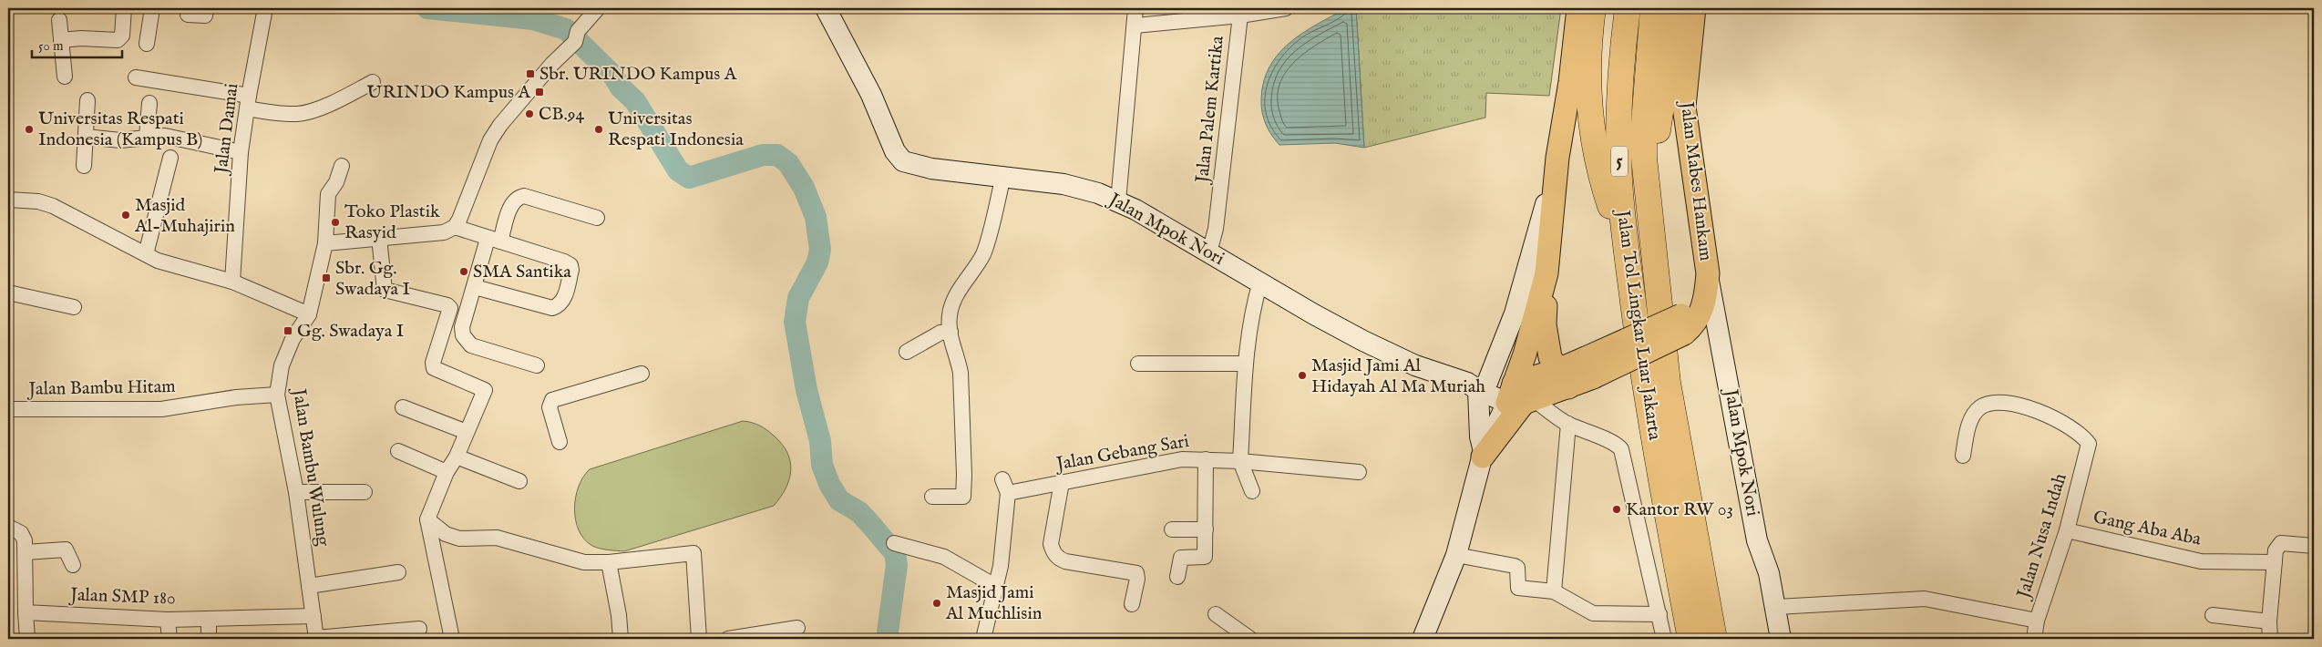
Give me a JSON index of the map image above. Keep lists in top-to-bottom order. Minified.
{"streets":{"highway":["5","Jalan Tol Lingkar Luar Jakarta"],"main road":["Jalan Mabes Hankam","Jalan Mpok Nori"],"street":["Jalan Palem Kartika","Jalan Damai","Jalan Bambu Hitam","Jalan Gebang Sari","Jalan Bambu Wulung","Gang Aba Aba","Jalan Nusa Indah","Jalan SMP 180"]},"crossings":[["Jalan Palem Kartika","Jalan Mpok Nori"],["Jalan Mabes Hankam","Jalan Mpok Nori"],["Jalan Bambu Hitam","Jalan Bambu Wulung"],["Jalan Bambu Wulung","Jalan SMP 180"],["Gang Aba Aba","Jalan Nusa Indah"]],"places":{"transit":["Sbr. URINDO Kampus A","URINDO Kampus A","Sbr. Gg. Swadaya I","Gg. Swadaya I"],"other":["CB.94","Universitas Respati Indonesia (Kampus B)","Universitas Respati Indonesia","Masjid Al-Muhajirin","Toko Plastik Rasyid","SMA Santika","Masjid Jami Al Hidayah Al Ma Muriah","Kantor RW 03","Masjid Jami Al Muchlisin"]},"scale_bar":"50 m"}
